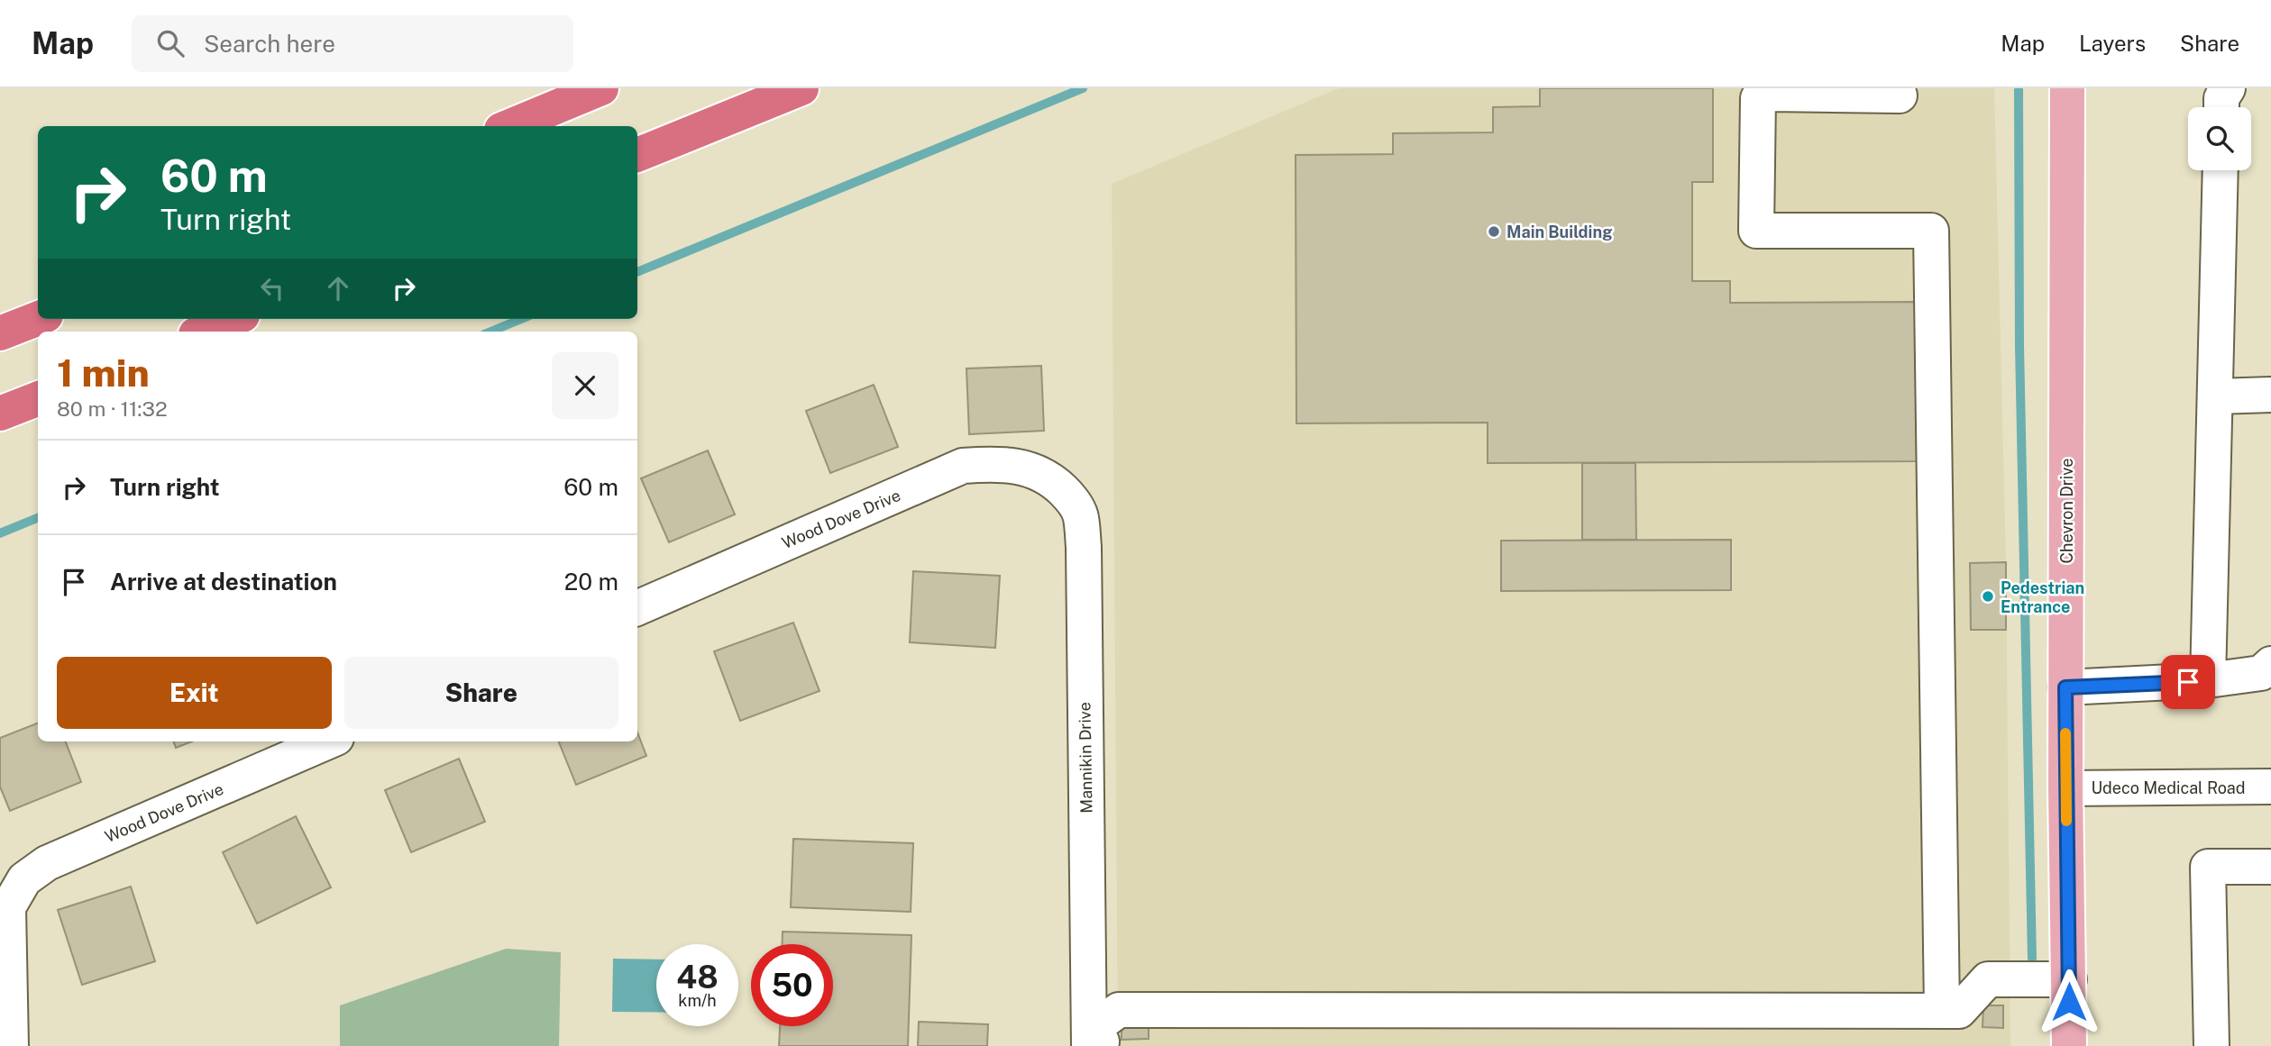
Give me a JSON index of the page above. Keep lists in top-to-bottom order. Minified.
{"streets":{"main road":["Chevron Drive"],"street":["Wood Dove Drive","Mannikin Drive","Udeco Medical Road"]},"crossings":[["Chevron Drive","Udeco Medical Road"],["Wood Dove Drive","Mannikin Drive"]],"places":["Main Building","Pedestrian Entrance"],"page":{"header":"Map","search":"Search here","nav":["Map","Layers","Share"],"turn":["60 m","Turn right"],"heading":["1 min","80 m · 11:32"],"list":[{"name":"Turn right","value":"60 m"},{"name":"Arrive at destination","value":"20 m"}],"buttons":["Exit","Share"],"speed":"48 km/h","limit":"50"}}
